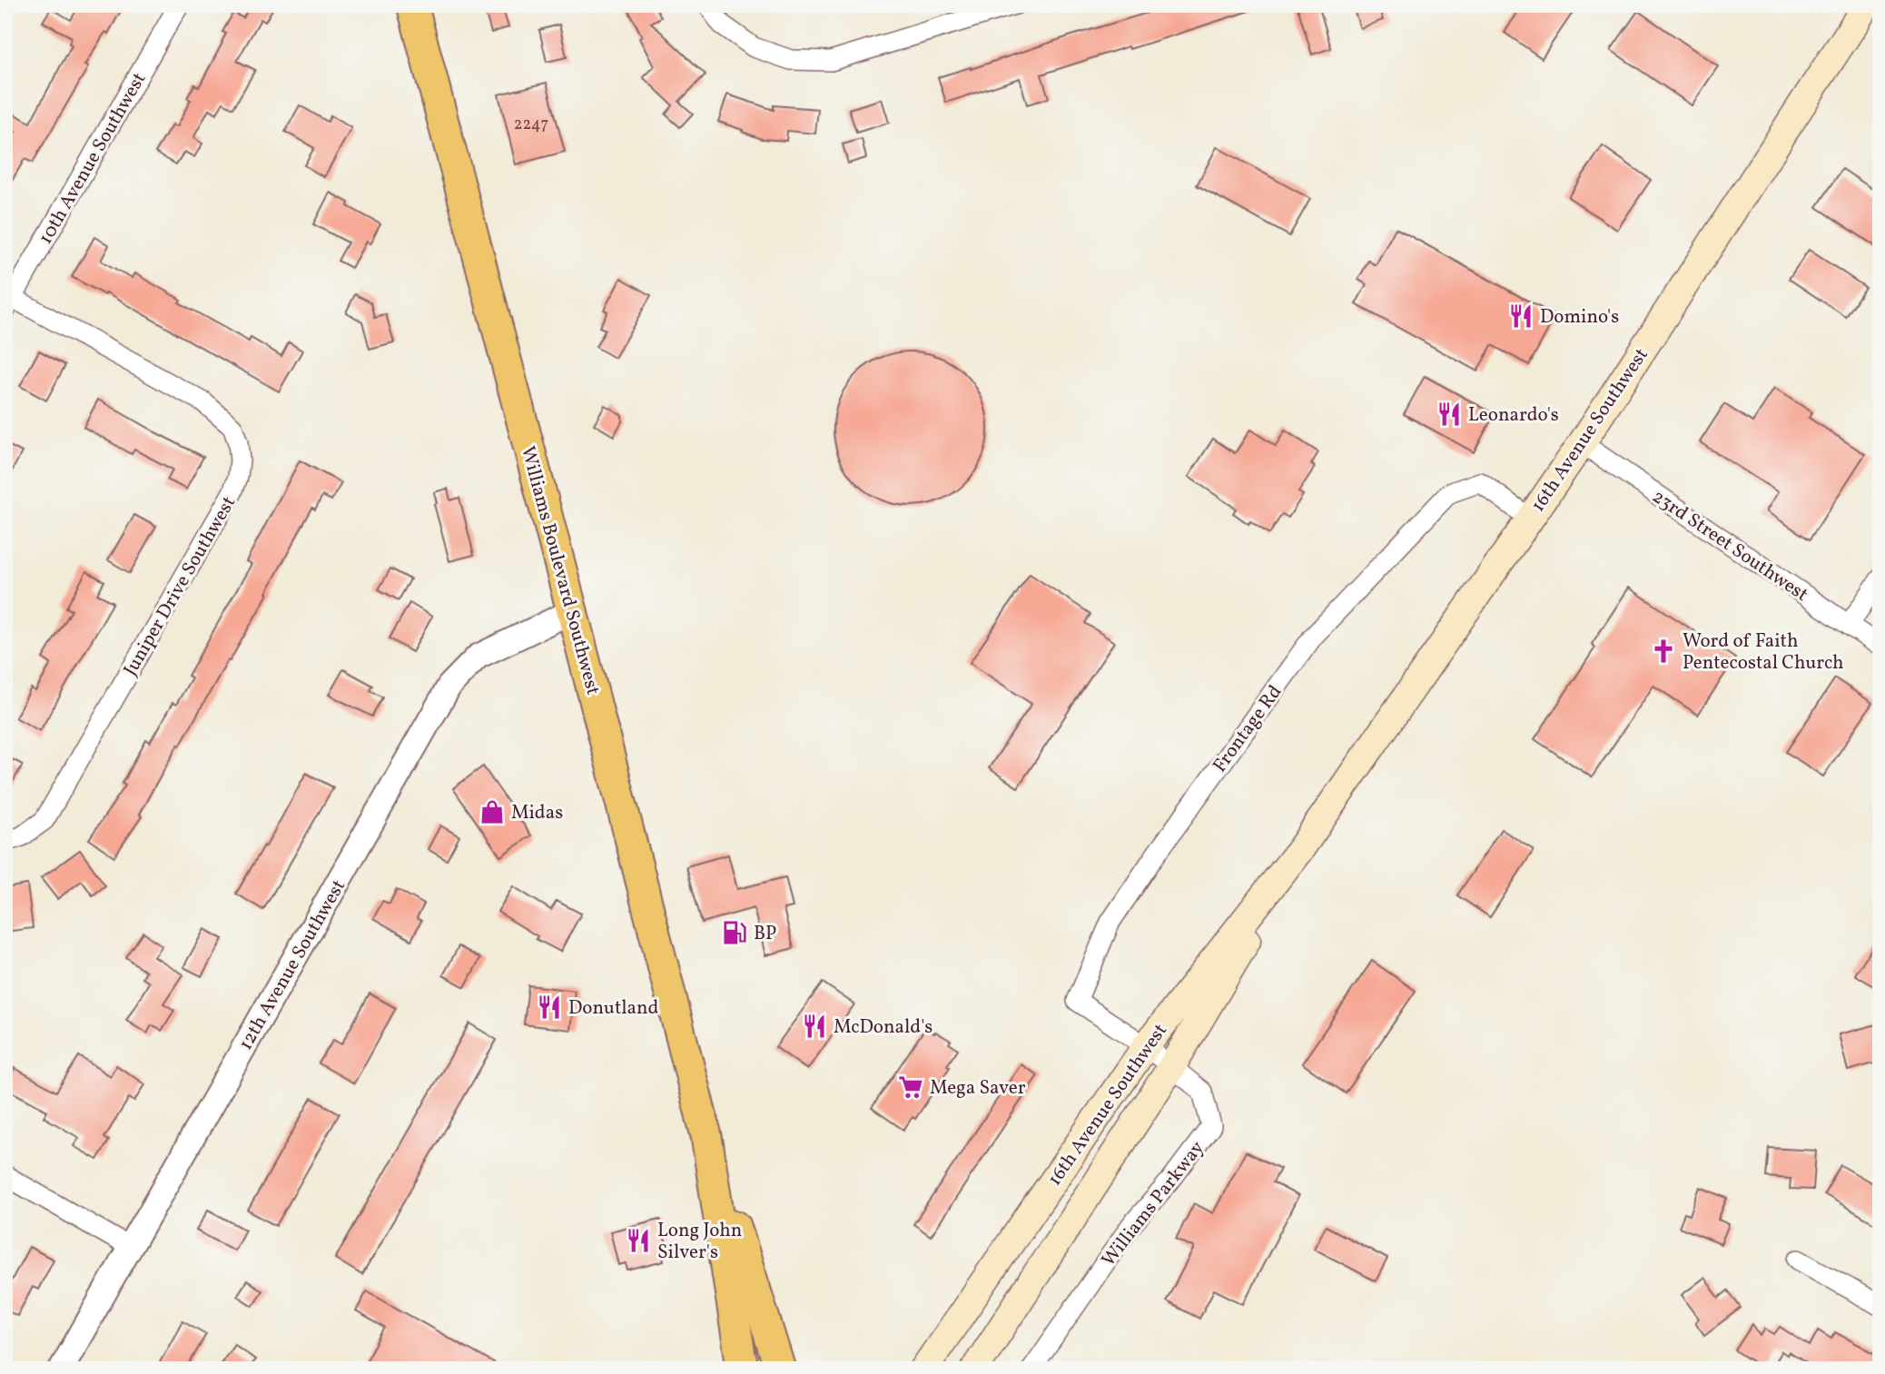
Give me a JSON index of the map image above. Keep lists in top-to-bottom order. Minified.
{"streets":{"main road":["16th Avenue Southwest","Williams Boulevard Southwest"],"street":["10th Avenue Southwest","23rd Street Southwest","Juniper Drive Southwest","Frontage Rd","12th Avenue Southwest","Williams Parkway"]},"crossings":[["10th Avenue Southwest","Juniper Drive Southwest"],["16th Avenue Southwest","23rd Street Southwest"],["16th Avenue Southwest","Frontage Rd"],["16th Avenue Southwest","Williams Parkway"],["Williams Boulevard Southwest","12th Avenue Southwest"],["Frontage Rd","Williams Parkway"]],"places":{"restaurant":["Domino's","Leonardo's","Donutland","McDonald's","Long John Silver's"],"church":["Word of Faith Pentecostal Church"],"shop":["Midas"],"fuel station":["BP"],"supermarket":["Mega Saver"]},"house_numbers":["2247"]}
